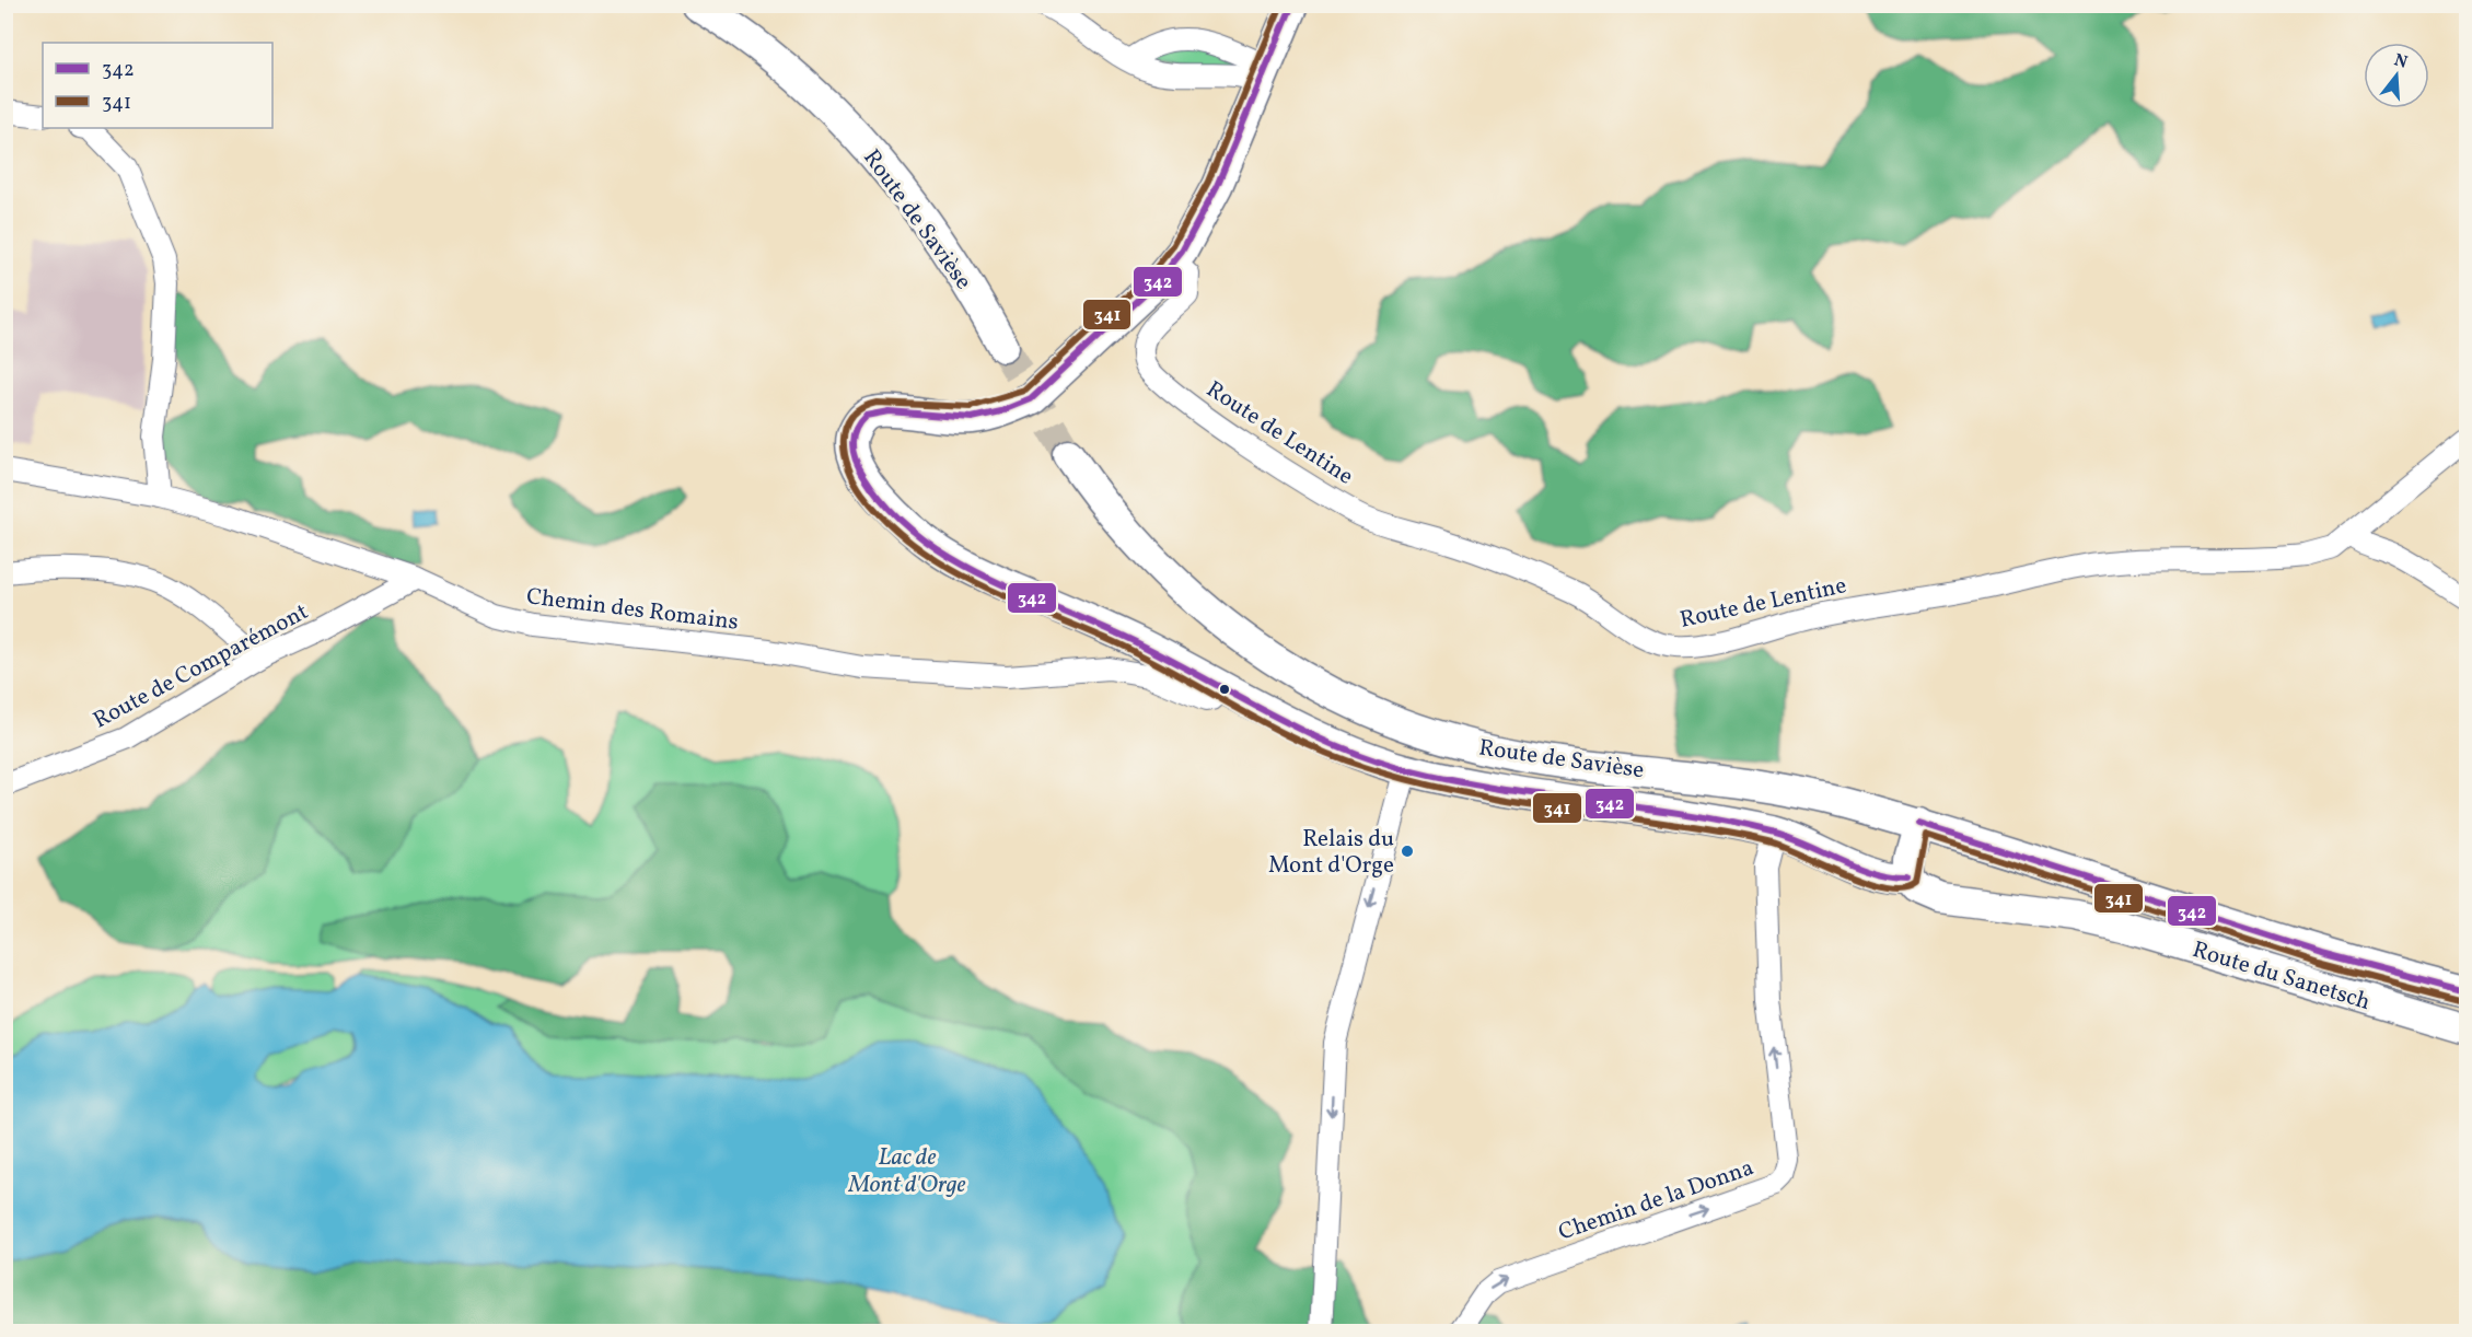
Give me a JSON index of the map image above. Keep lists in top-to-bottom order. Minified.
{"streets":{"street":["Route de Savièse","Route de Lentine","Chemin des Romains","Route de Comparémont","Route du Sanetsch","Chemin de la Donna"]},"crossings":[["Chemin des Romains","Route de Comparémont"]],"one_way":["Chemin de la Donna"],"water":["Lac de Mont d'Orge"],"places":["Relais du Mont d'Orge"],"lines":["transit line 342","transit line 341"],"legend":["342","341"],"north":"top"}
